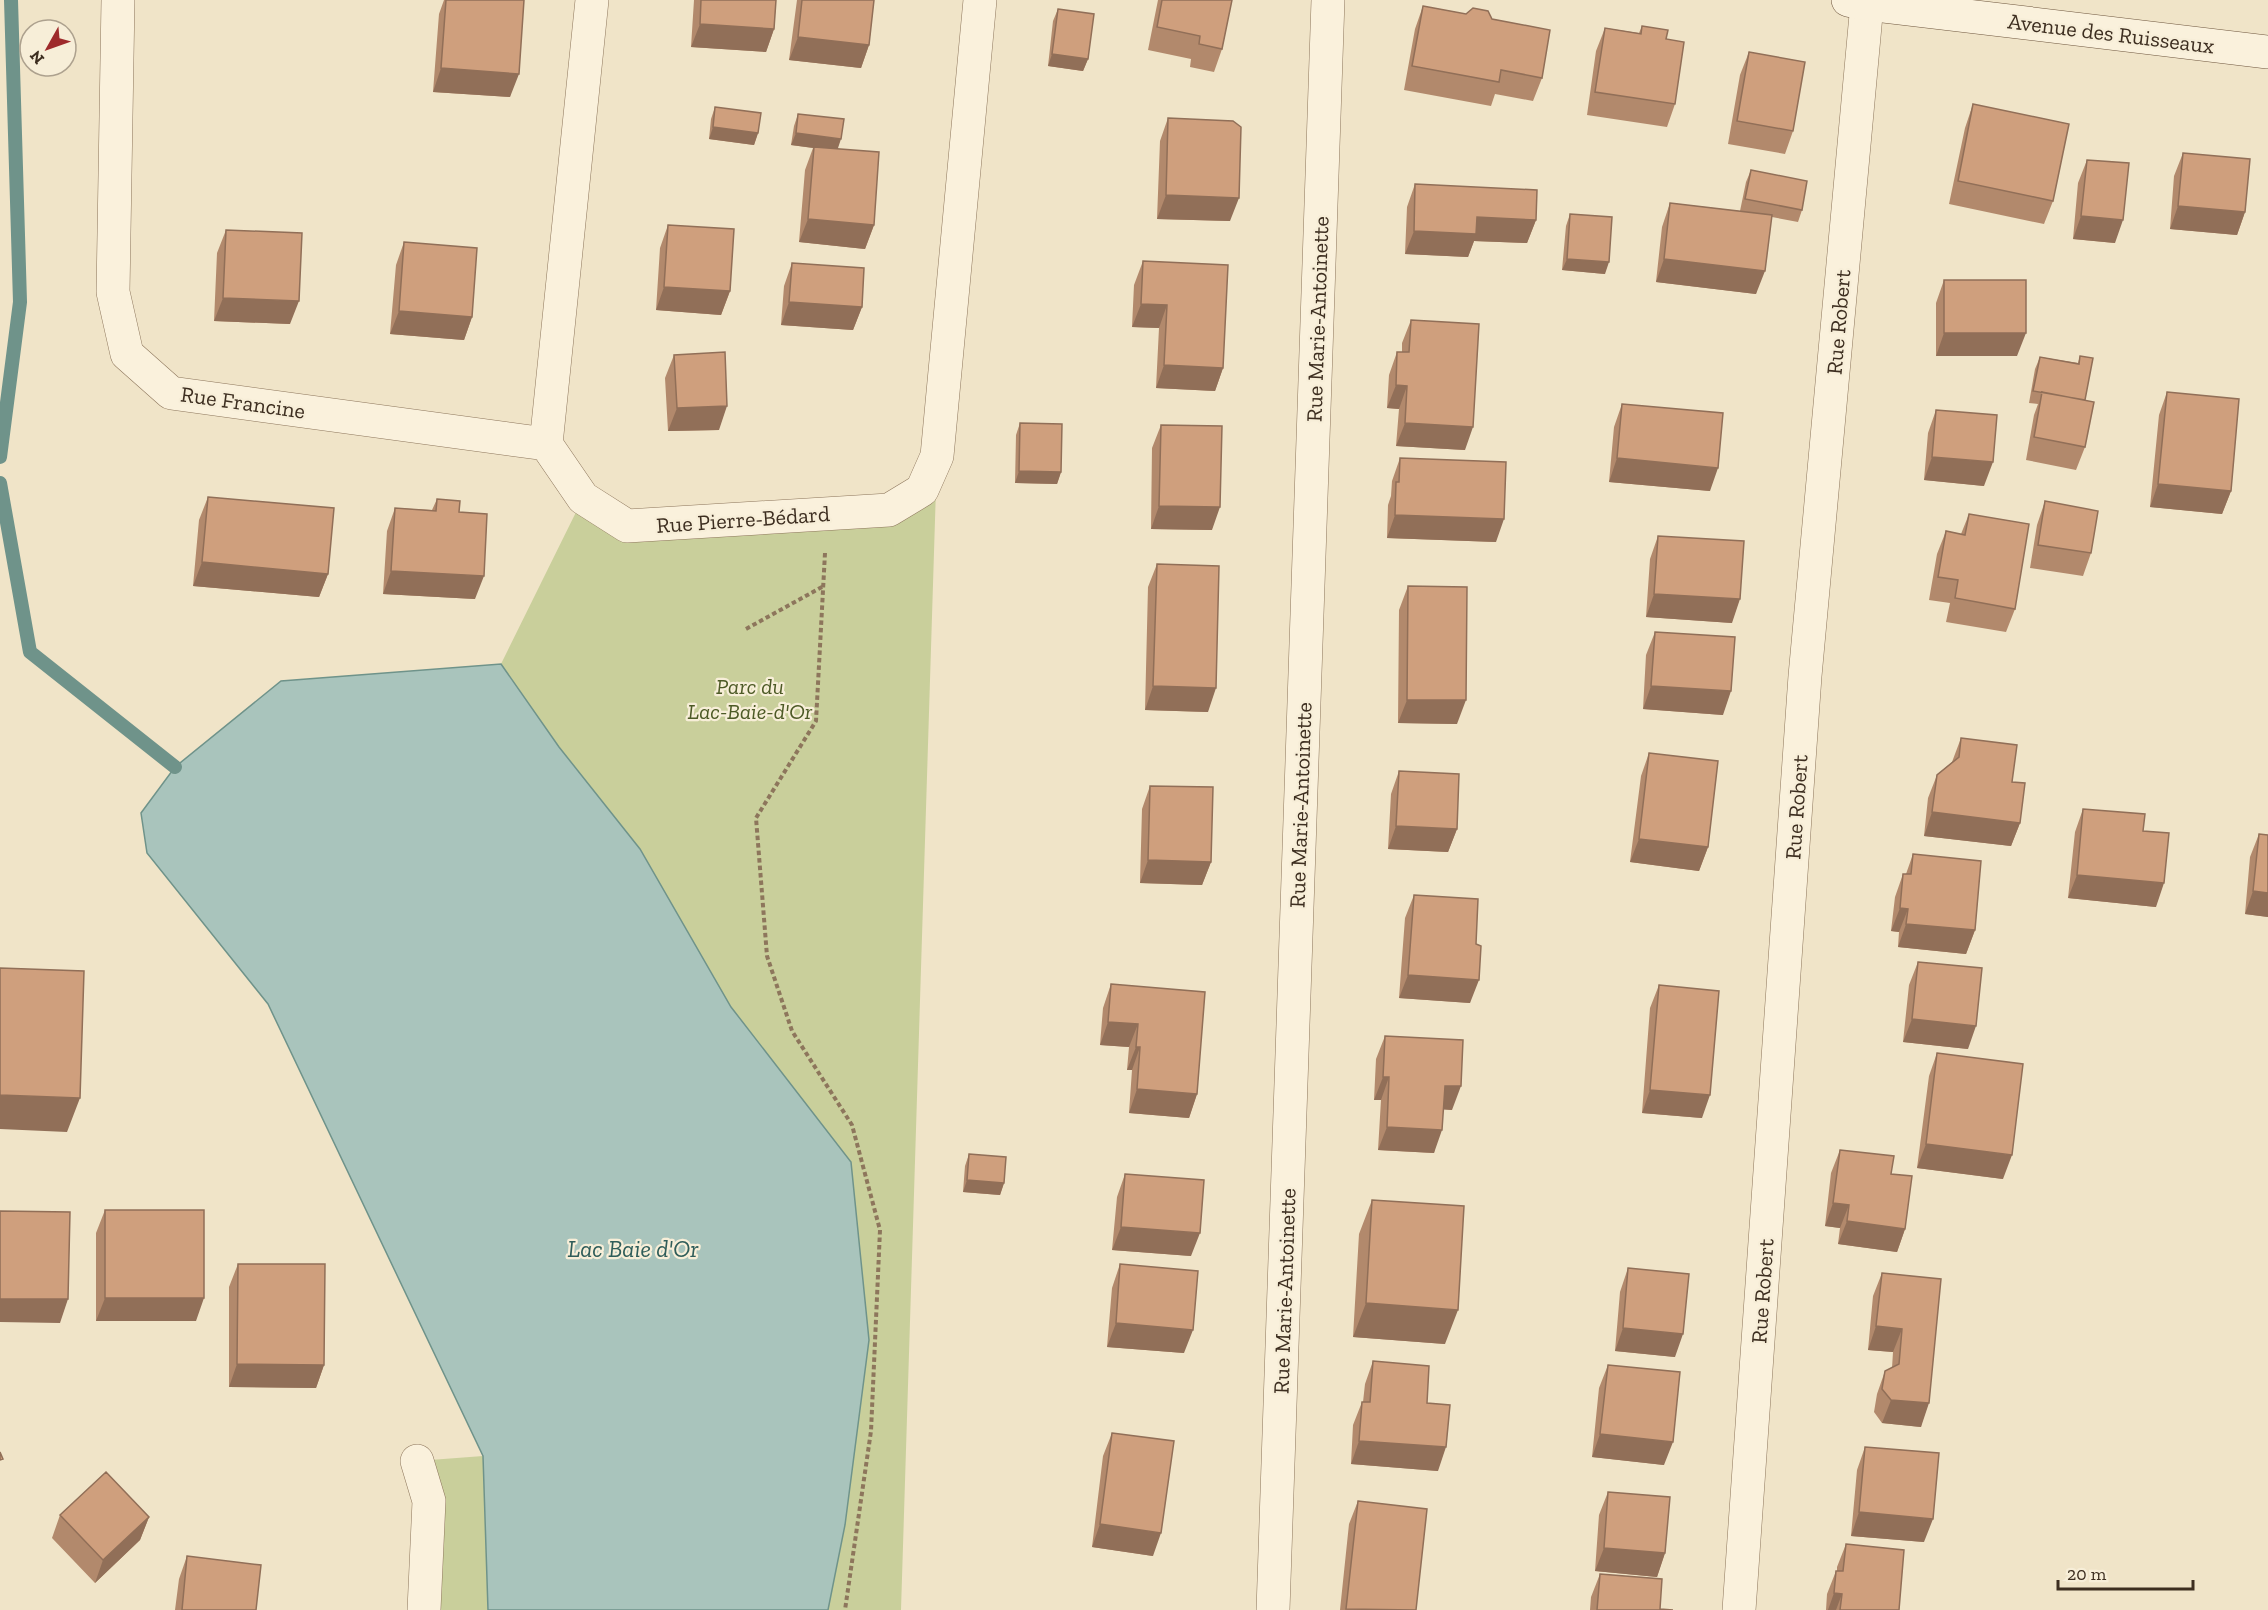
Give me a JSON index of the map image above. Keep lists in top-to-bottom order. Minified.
{"streets":{"street":["Avenue des Ruisseaux","Rue Marie-Antoinette","Rue Robert","Rue Francine","Rue Pierre-Bédard"]},"crossings":[["Avenue des Ruisseaux","Rue Robert"],["Rue Francine","Rue Pierre-Bédard"]],"water":["Lac Baie d'Or"],"parks":["Parc du Lac-Baie-d'Or"],"scale_bar":"20 m","north":"bottom left"}
